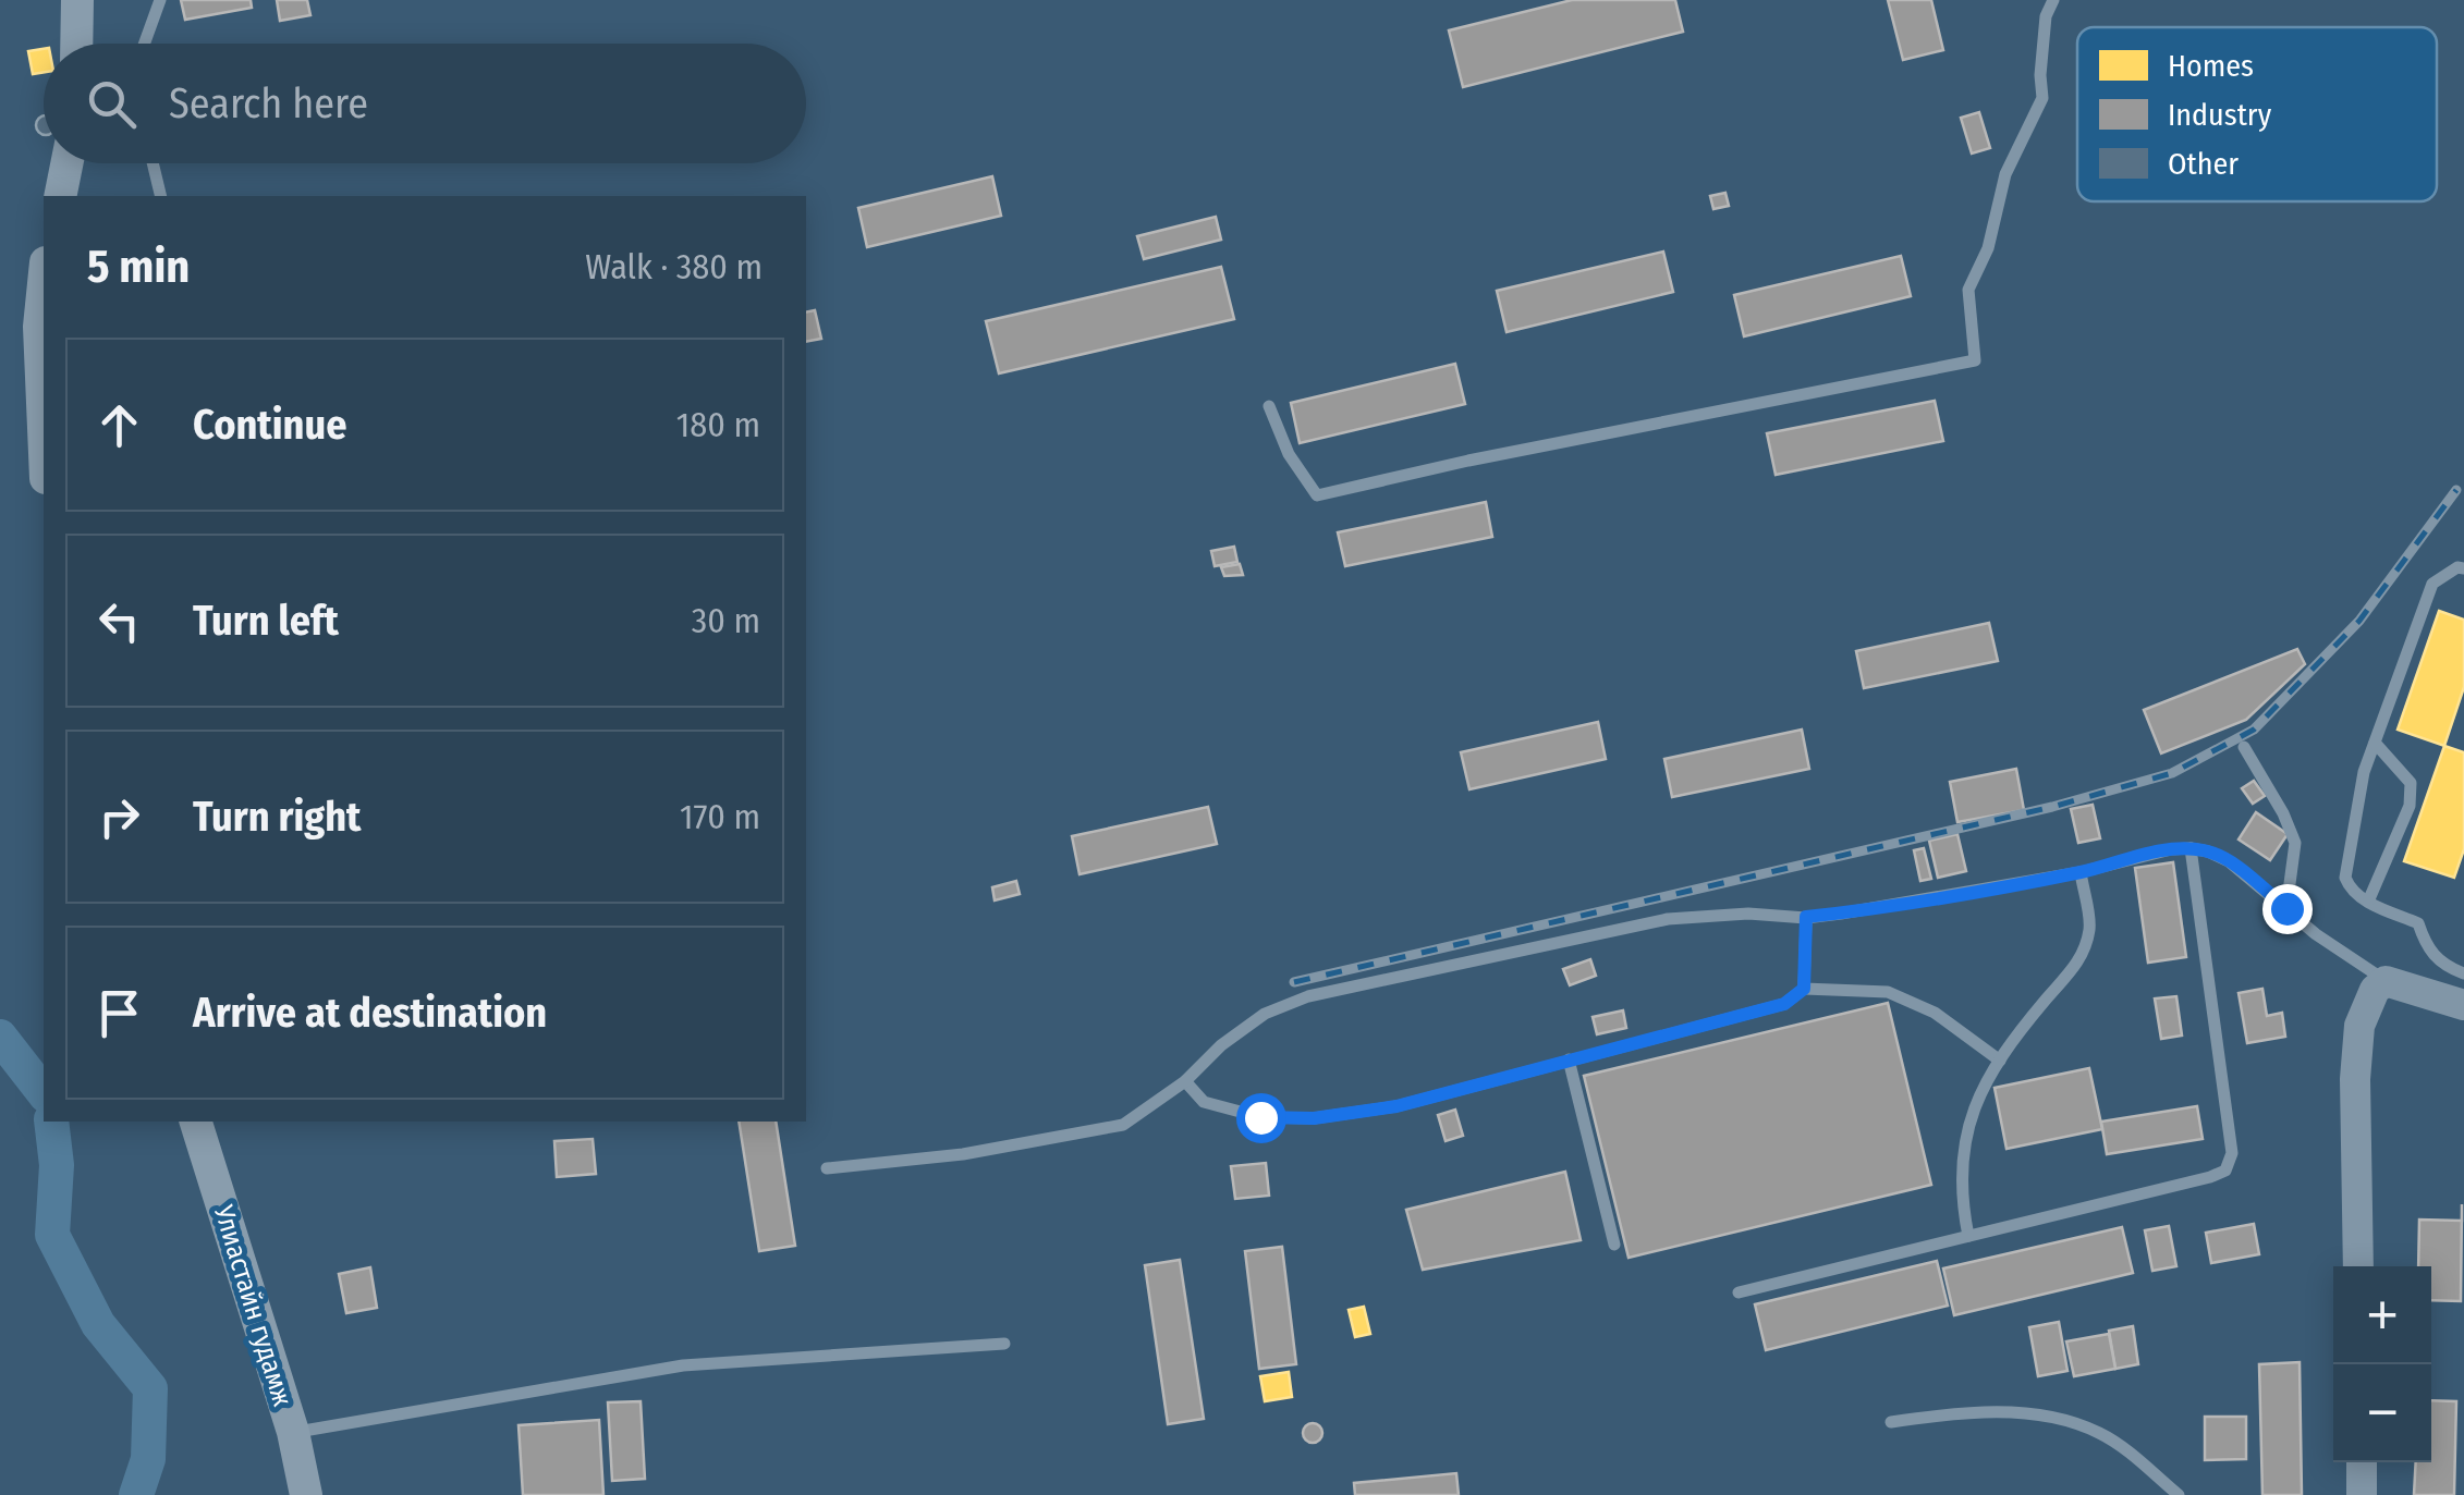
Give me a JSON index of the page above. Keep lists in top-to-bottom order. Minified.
{"streets":{"main road":["Улиастайн гудамж"]},"legend":["Homes","Industry","Other"],"page":{"search":"Search here","heading":["5 min","Walk · 380 m"],"list":[["Continue","180 m"],["Turn left","30 m"],["Turn right","170 m"],"Arrive at destination"],"map_buttons":["+","−"]}}
